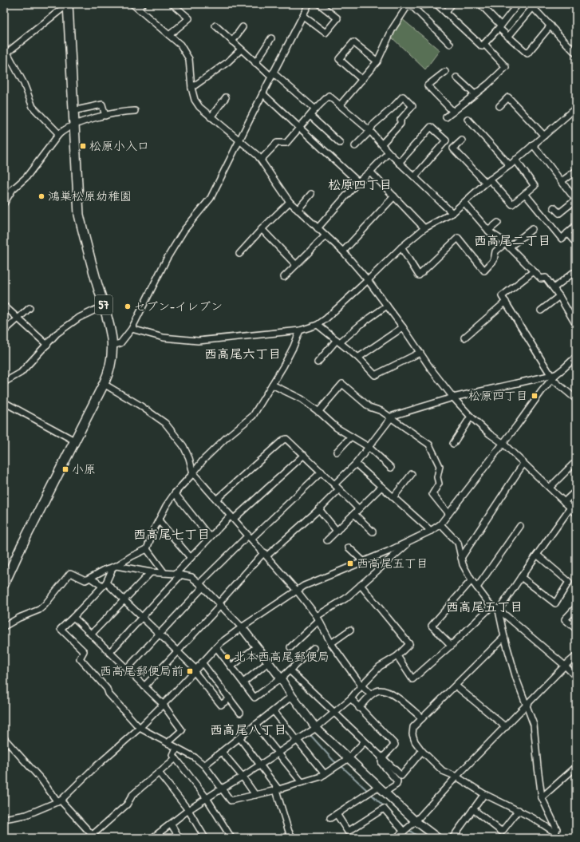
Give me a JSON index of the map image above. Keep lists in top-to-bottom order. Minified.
{"streets":{"main road":["57"]},"districts":["松原四丁目","西高尾二丁目","西高尾六丁目","西高尾七丁目","西高尾五丁目","西高尾八丁目"],"places":{"transit":["松原小入口","松原四丁目","小原","西高尾五丁目","西高尾郵便局前"],"other":["鴻巣松原幼稚園","セブン-イレブン","北本西高尾郵便局"]}}
